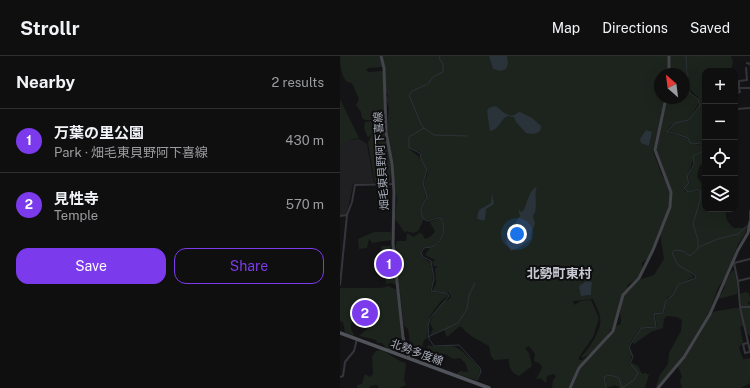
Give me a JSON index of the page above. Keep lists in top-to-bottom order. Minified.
{"streets":{"main road":["北勢多度線"],"street":["畑毛東貝野阿下喜線"]},"crossings":[["畑毛東貝野阿下喜線","北勢多度線"]],"districts":["北勢町東村"],"north":"top left","page":{"header":"Strollr","nav":["Map","Directions","Saved"],"heading":["Nearby","2 results"],"map_buttons":["+","−"],"list":[{"mark":"1","name":"万葉の里公園","note":"Park · 畑毛東貝野阿下喜線","value":"430 m"},{"mark":"2","name":"見性寺","note":"Temple","value":"570 m"}],"buttons":["Save","Share"],"pins":["1","2"]}}
